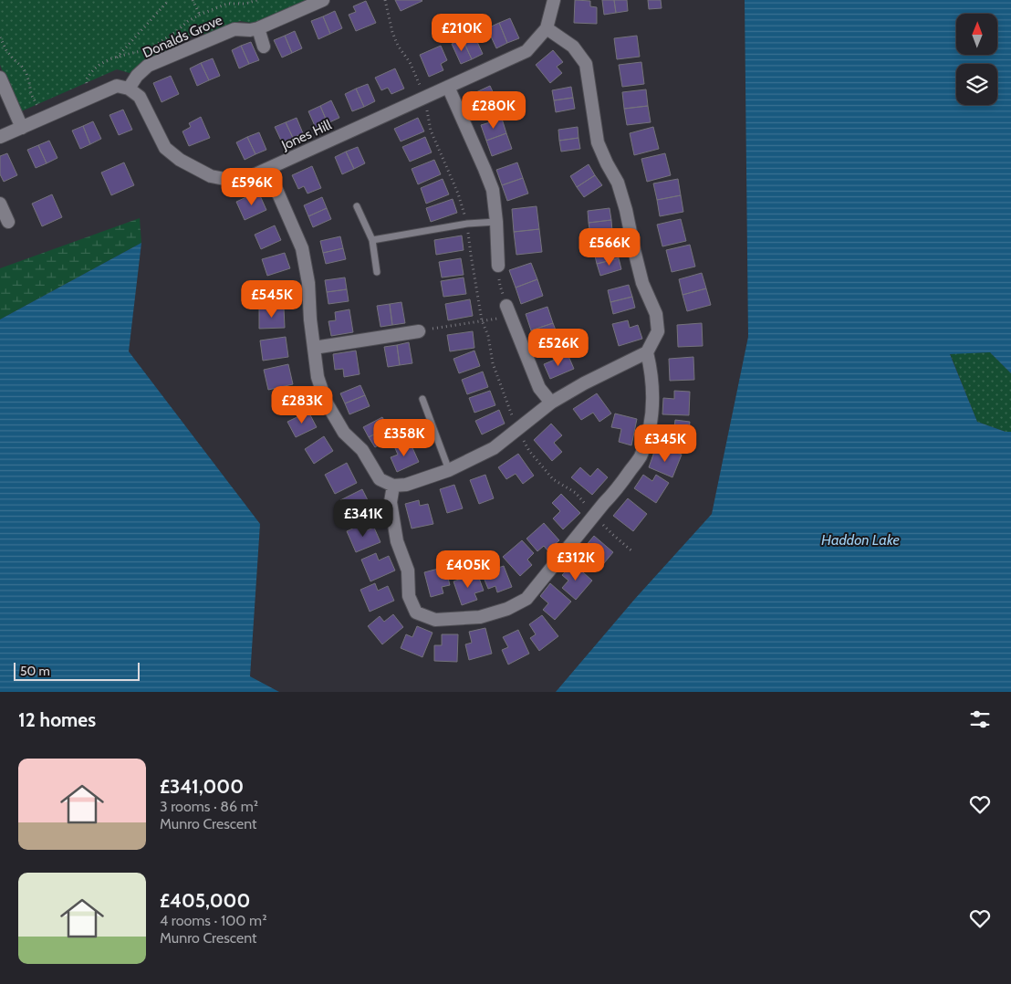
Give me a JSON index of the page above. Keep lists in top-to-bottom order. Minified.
{"streets":{"street":["Donalds Grove","Jones Hill"]},"crossings":[["Donalds Grove","Jones Hill"]],"water":["Haddon Lake"],"scale_bar":"50 m","north":"top","page":{"price":["£210K","£280K","£596K","£566K","£545K","£526K","£283K","£358K","£345K","£341K","£312K","£405K"],"scale":"50 m","heading":"12 homes","list":[{"name":"£341,000","note":"3 rooms · 86 m² · Munro Crescent"},{"name":"£405,000","note":"4 rooms · 100 m² · Munro Crescent"}]}}
